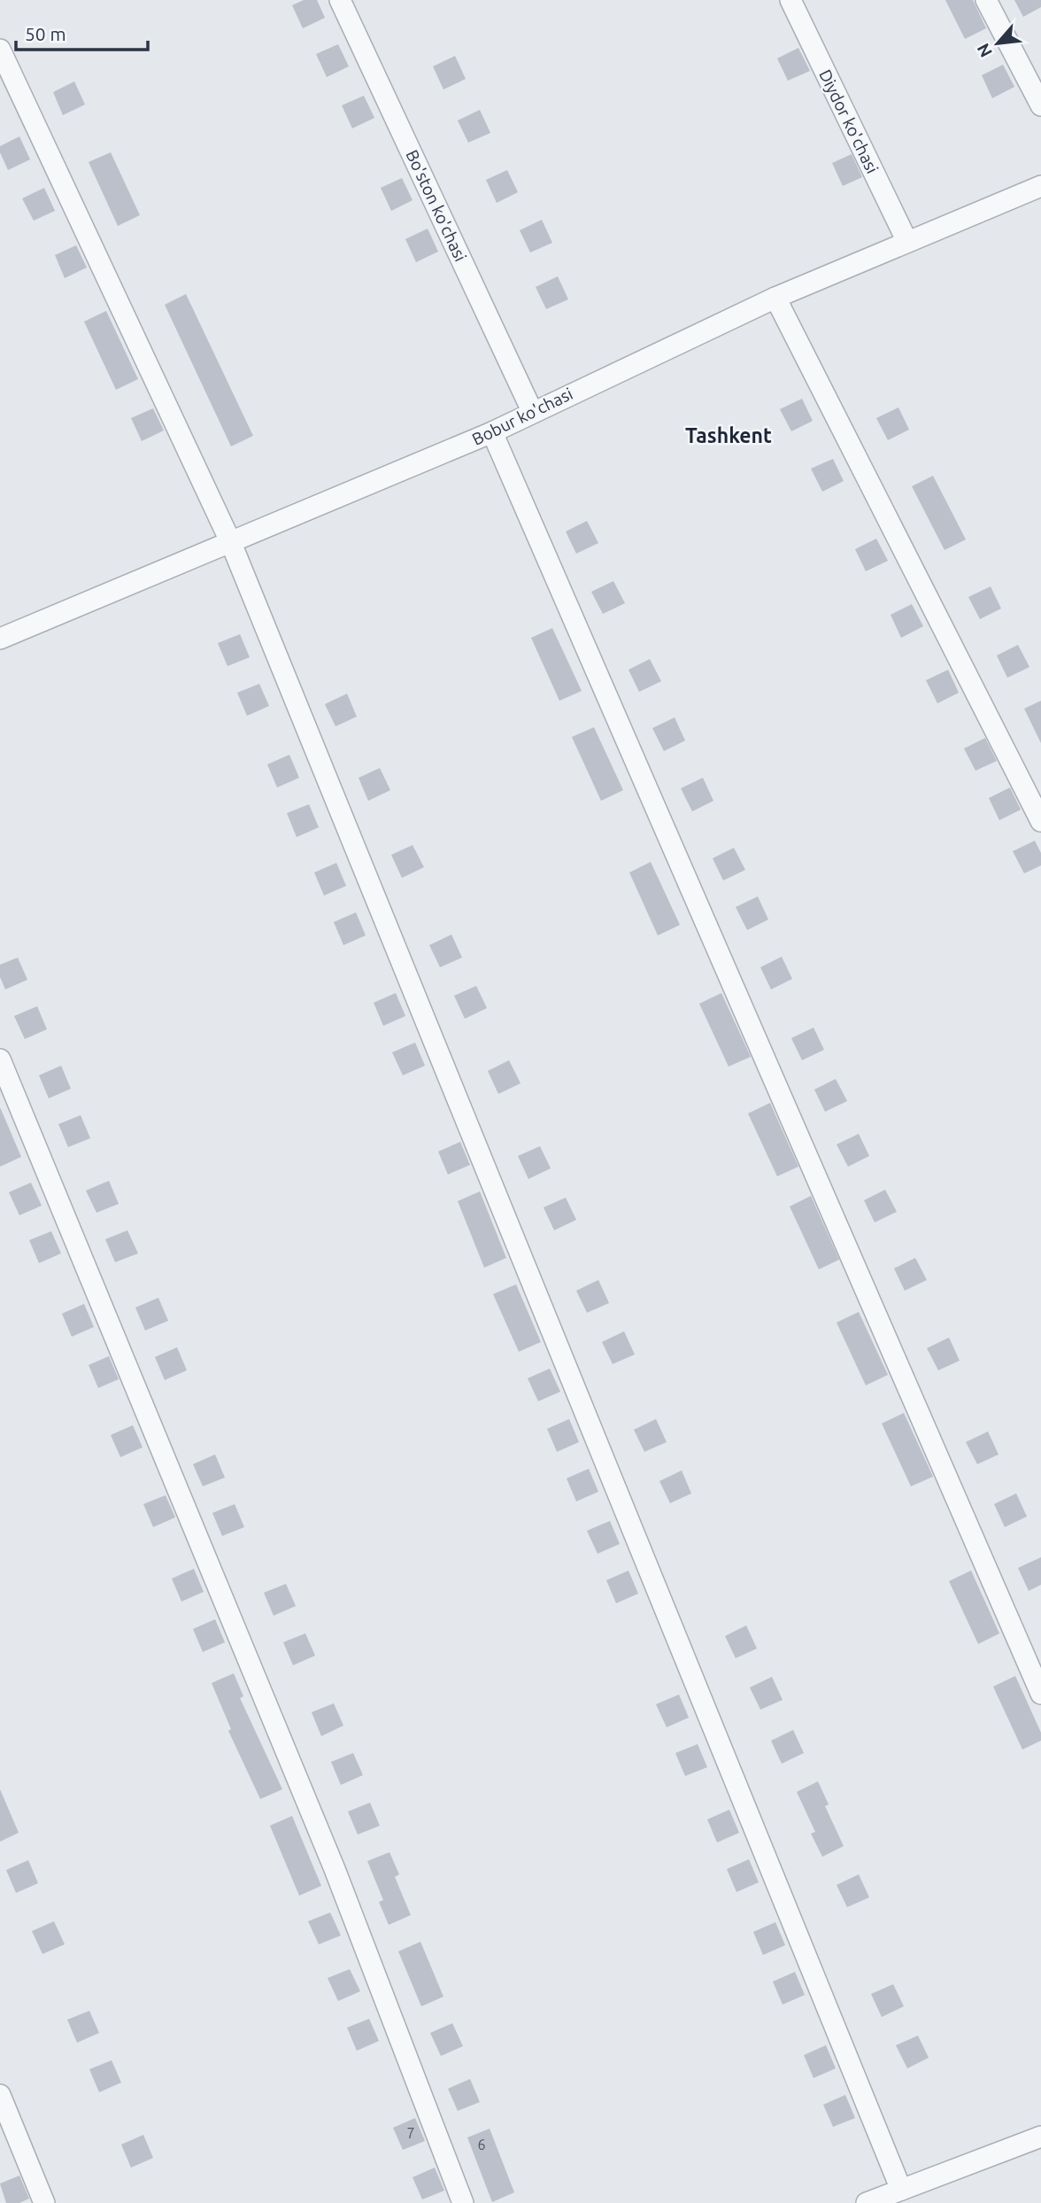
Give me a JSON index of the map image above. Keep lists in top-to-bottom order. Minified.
{"streets":{"street":["Diydor ko'chasi","Bo'ston ko'chasi","Bobur ko'chasi"]},"crossings":[["Diydor ko'chasi","Bobur ko'chasi"],["Bo'ston ko'chasi","Bobur ko'chasi"]],"districts":["Tashkent"],"house_numbers":["7","6"],"scale_bar":"50 m","north":"bottom left"}
